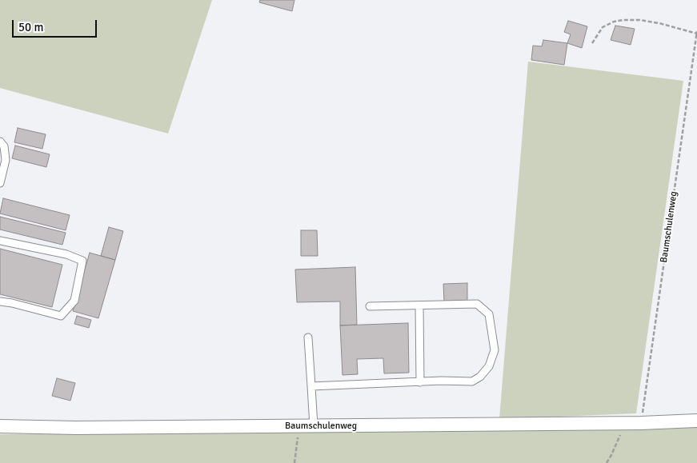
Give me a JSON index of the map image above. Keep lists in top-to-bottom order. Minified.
{"streets":{"street":["Baumschulenweg"]},"scale_bar":"50 m"}
